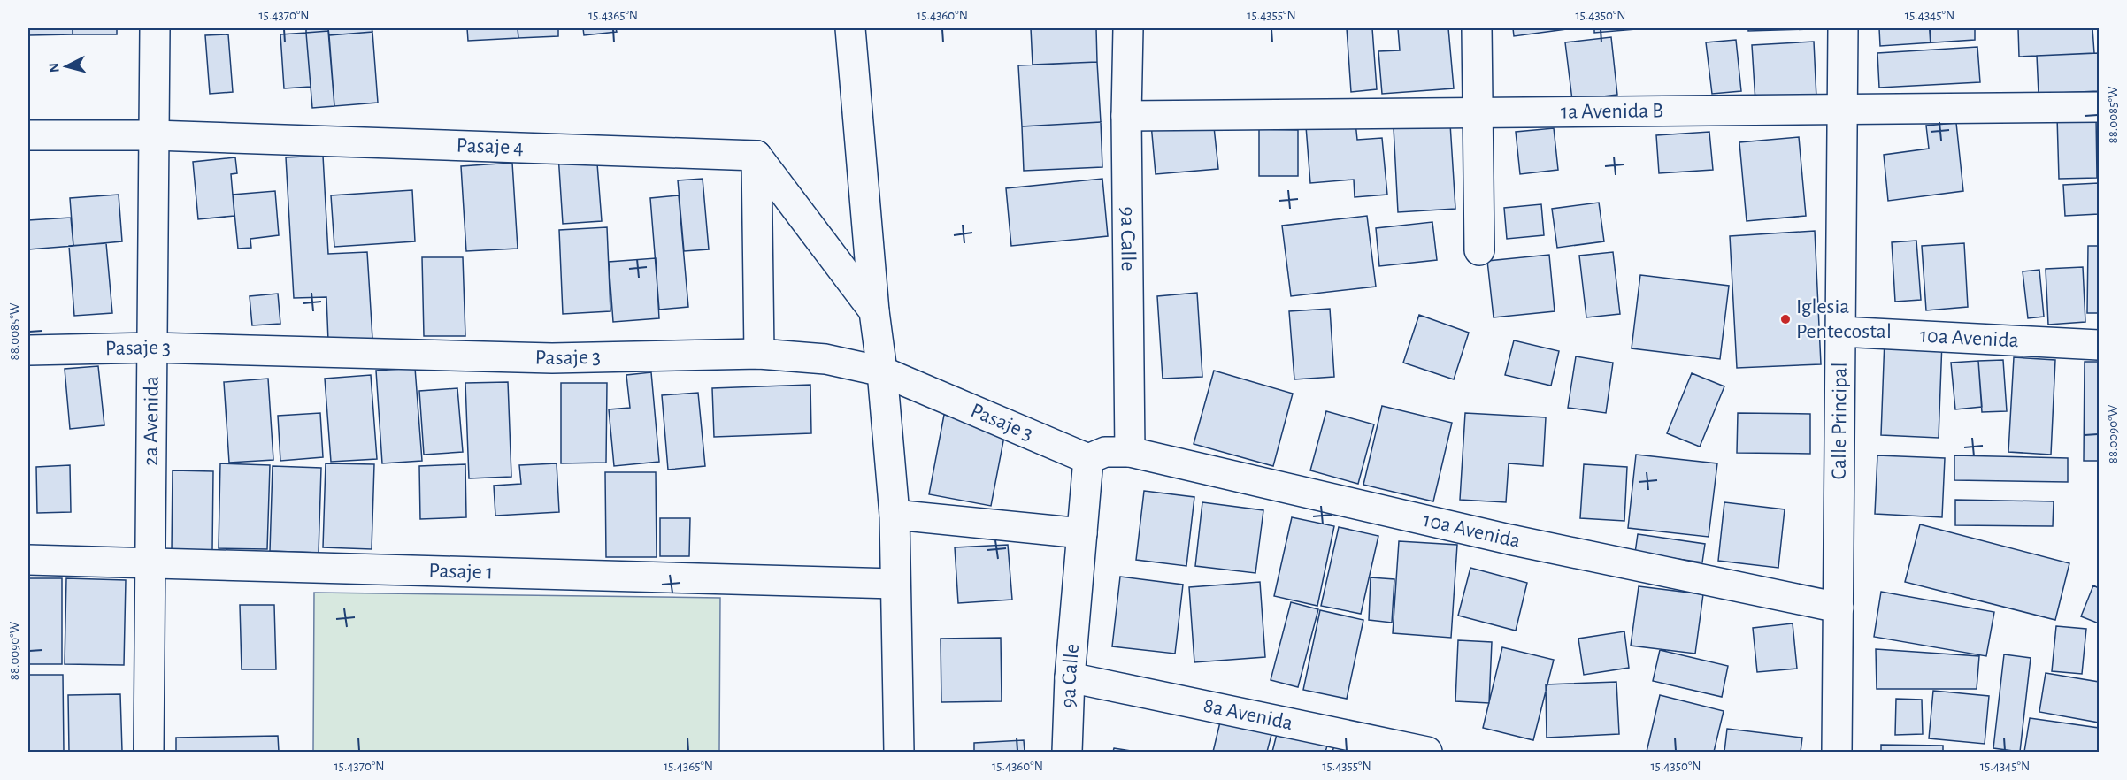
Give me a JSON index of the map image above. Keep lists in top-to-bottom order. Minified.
{"streets":{"street":["1a Avenida B","Pasaje 4","9a Calle","10a Avenida","Pasaje 3","2a Avenida","Calle Principal","Pasaje 1","8a Avenida"]},"crossings":[["1a Avenida B","9a Calle"],["1a Avenida B","Calle Principal"],["Pasaje 4","2a Avenida"],["9a Calle","10a Avenida"],["9a Calle","Pasaje 3"],["9a Calle","8a Avenida"],["10a Avenida","Pasaje 3"],["10a Avenida","Calle Principal"],["Pasaje 3","2a Avenida"],["2a Avenida","Pasaje 1"]],"places":["Iglesia Pentecostal"],"north":"left","coordinates":["15.4370°N","15.4365°N","15.4360°N","15.4355°N","15.4350°N","15.4345°N","88.0085°W","88.0090°W"]}
